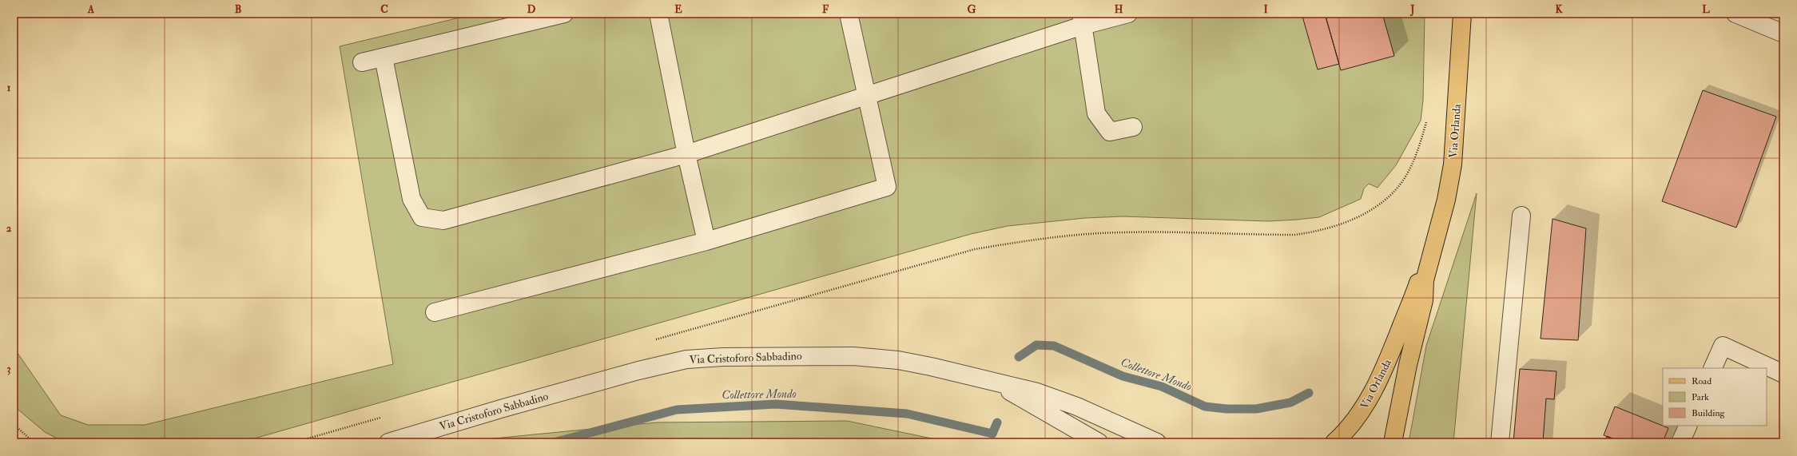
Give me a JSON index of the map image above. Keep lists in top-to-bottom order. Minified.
{"streets":{"main road":["Via Orlanda"],"street":["Via Cristoforo Sabbadino"]},"water":["Collettore Mondo"],"legend":["Road","Park","Building"],"grid":{"columns":["A","B","C","D","E","F","G","H","I","J","K","L"],"rows":["1","2","3"]}}
